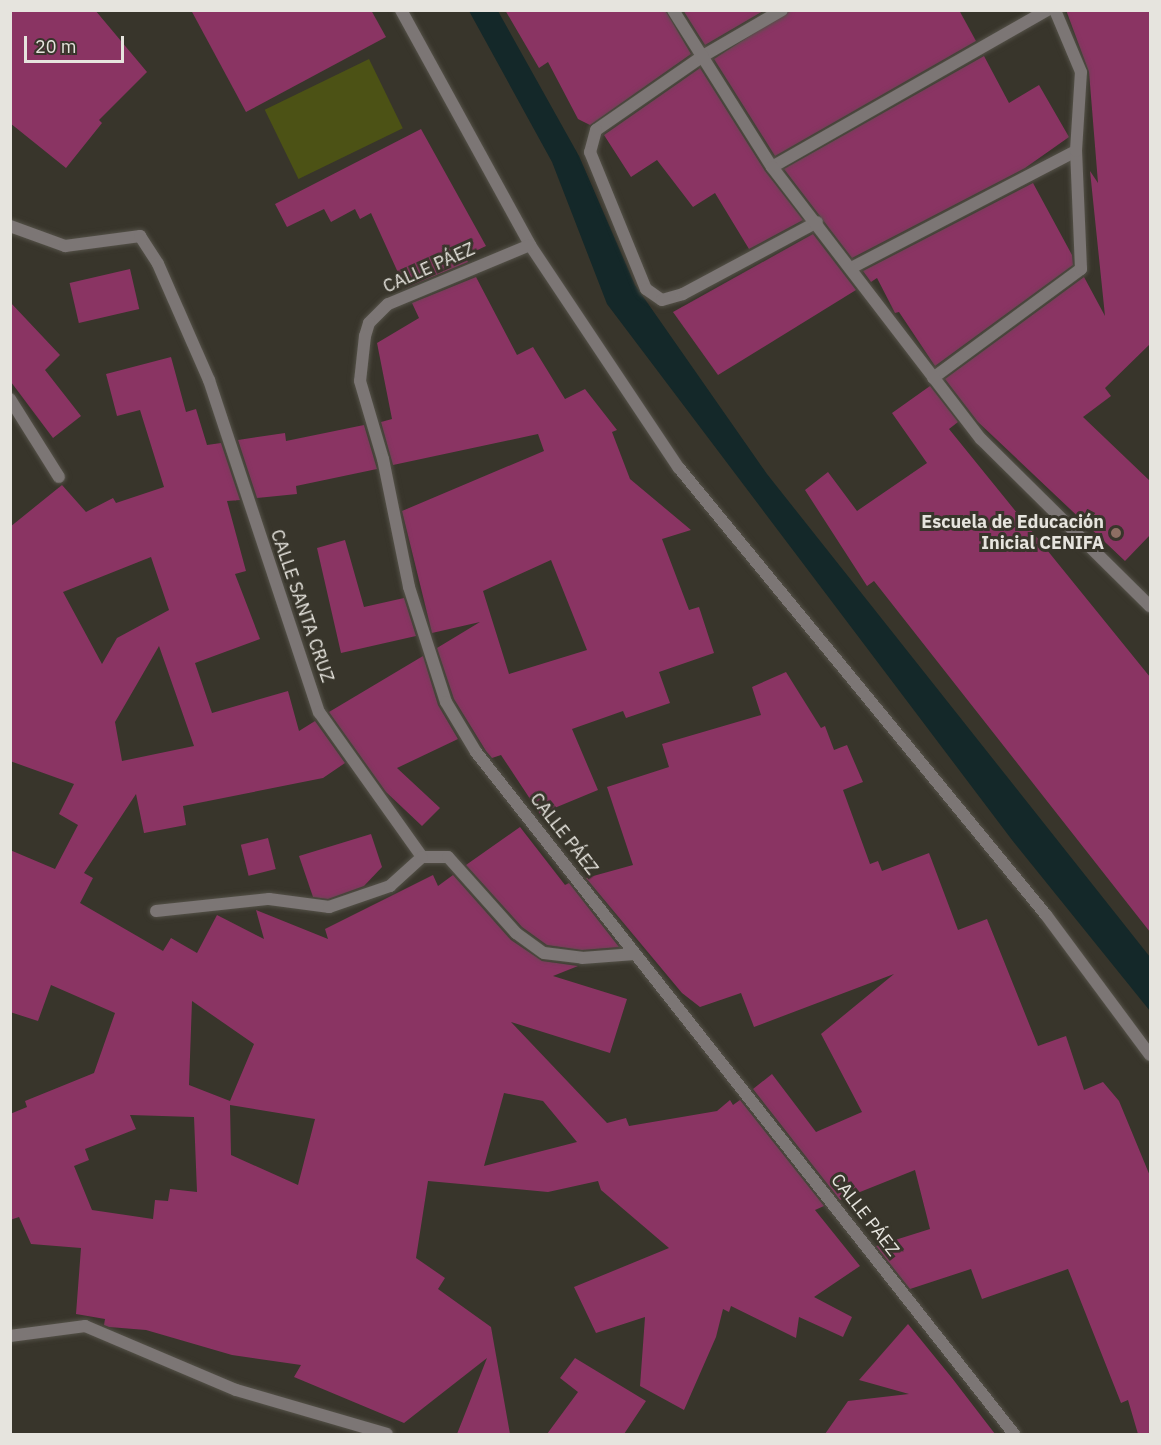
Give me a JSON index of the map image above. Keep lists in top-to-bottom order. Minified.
{"streets":{"street":["CALLE PÁEZ","CALLE SANTA CRUZ"]},"places":["Escuela de Educación Inicial CENIFA"],"scale_bar":"20 m"}
